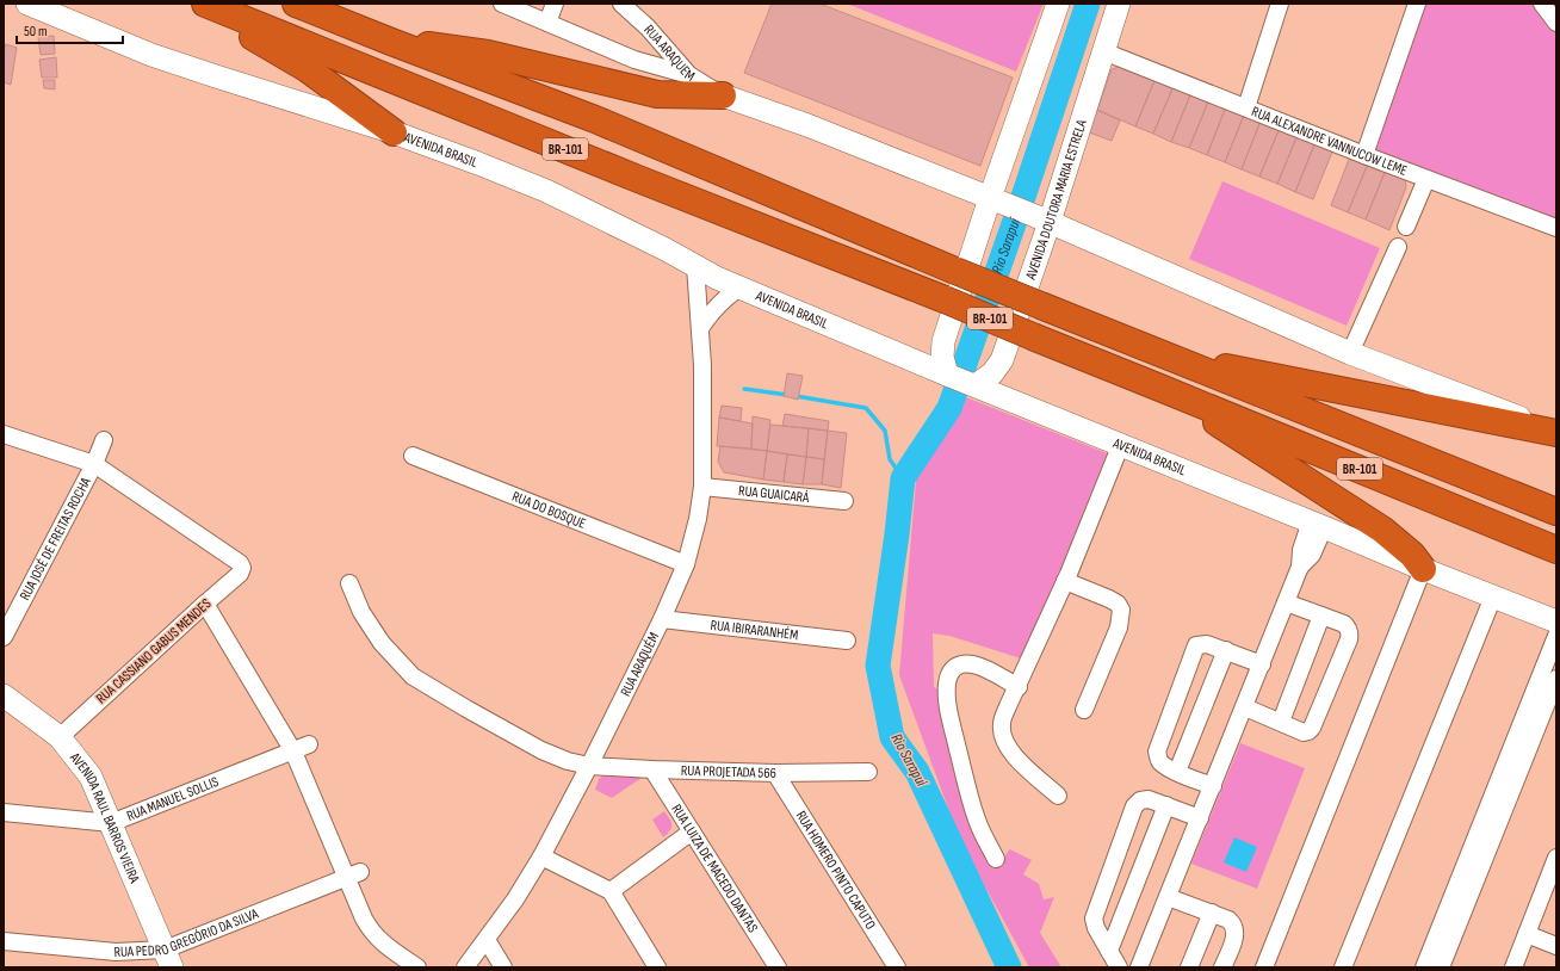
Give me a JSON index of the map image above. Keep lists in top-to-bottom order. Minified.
{"streets":{"highway":["BR-101"],"street":["RUA ARAQUEM","RUA ALEXANDRE VANNUCOW LEME","AVENIDA BRASIL","AVENIDA DOUTORA MARIA ESTRELA","RUA GUAICARÁ","RUA DO BOSQUE","RUA JOSÉ DE FREITAS ROCHA","RUA IBIRARANHÉM","RUA CASSIANO GABUS MENDES","RUA ARAQUÉM","RUA PROJETADA 566","RUA MANUEL SOLLIS","AVENIDA RAUL BARROS VIEIRA","RUA LUIZA DE MACEDO DANTAS","RUA HOMERO PINTO CAPUTO","RUA PEDRO GREGÓRIO DA SILVA"]},"crossings":[["RUA ALEXANDRE VANNUCOW LEME","AVENIDA DOUTORA MARIA ESTRELA"],["AVENIDA BRASIL","AVENIDA DOUTORA MARIA ESTRELA"],["AVENIDA BRASIL","RUA ARAQUÉM"],["RUA GUAICARÁ","RUA ARAQUÉM"],["RUA DO BOSQUE","RUA ARAQUÉM"],["RUA JOSÉ DE FREITAS ROCHA","RUA CASSIANO GABUS MENDES"],["RUA IBIRARANHÉM","RUA ARAQUÉM"],["RUA CASSIANO GABUS MENDES","AVENIDA RAUL BARROS VIEIRA"],["RUA ARAQUÉM","RUA PROJETADA 566"],["RUA PROJETADA 566","RUA LUIZA DE MACEDO DANTAS"],["RUA PROJETADA 566","RUA HOMERO PINTO CAPUTO"],["RUA MANUEL SOLLIS","AVENIDA RAUL BARROS VIEIRA"],["AVENIDA RAUL BARROS VIEIRA","RUA PEDRO GREGÓRIO DA SILVA"]],"water":["Rio Sarapuí"],"scale_bar":"50 m"}
